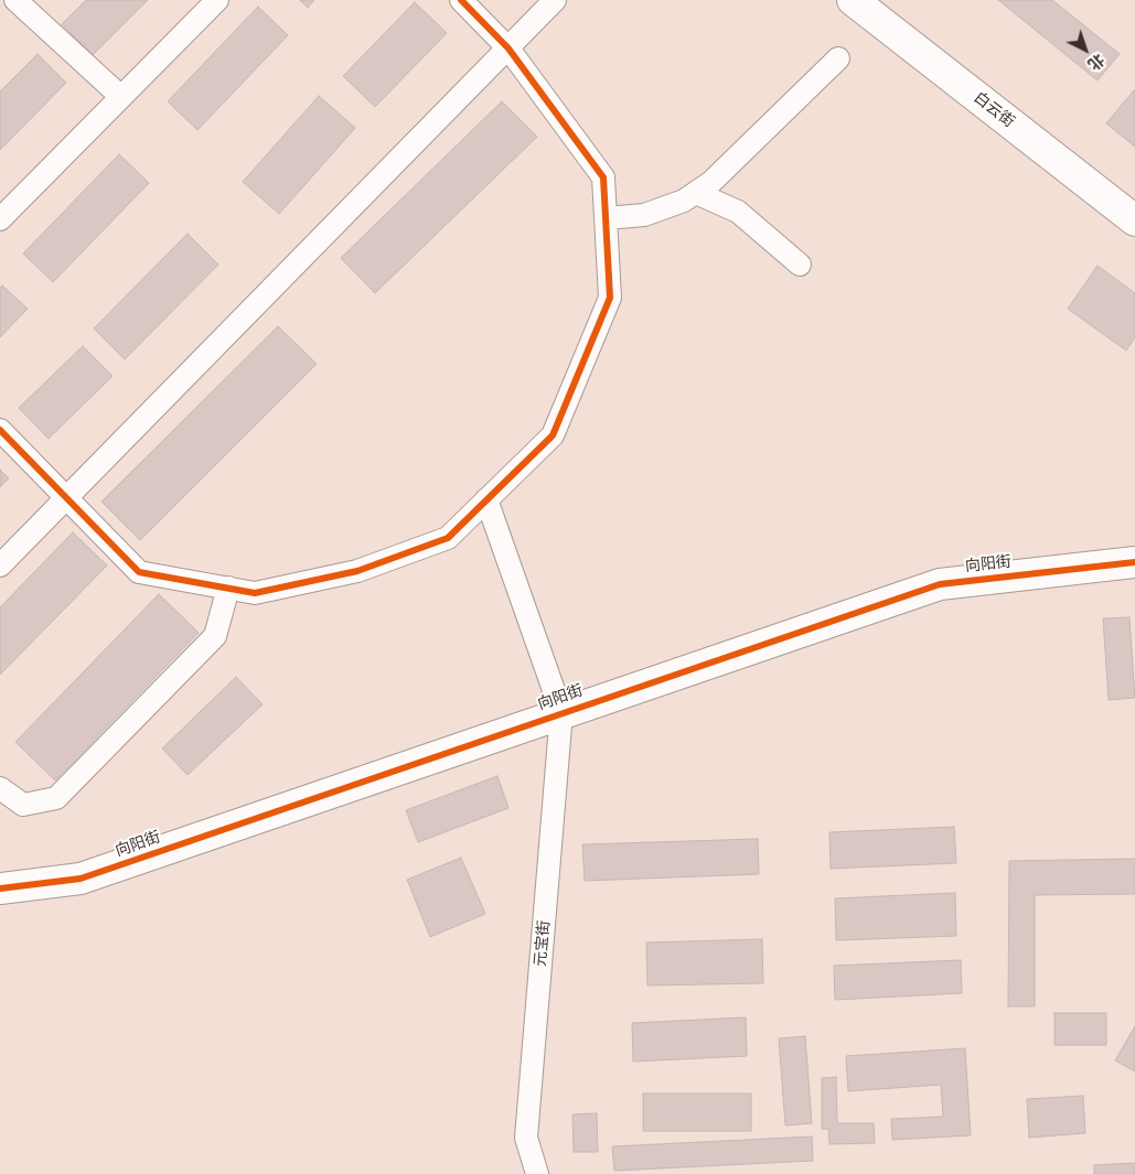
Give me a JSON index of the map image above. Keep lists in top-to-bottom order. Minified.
{"streets":{"street":["白云街","向阳街","元宝街"]},"crossings":[["向阳街","元宝街"]],"north":"bottom right"}
